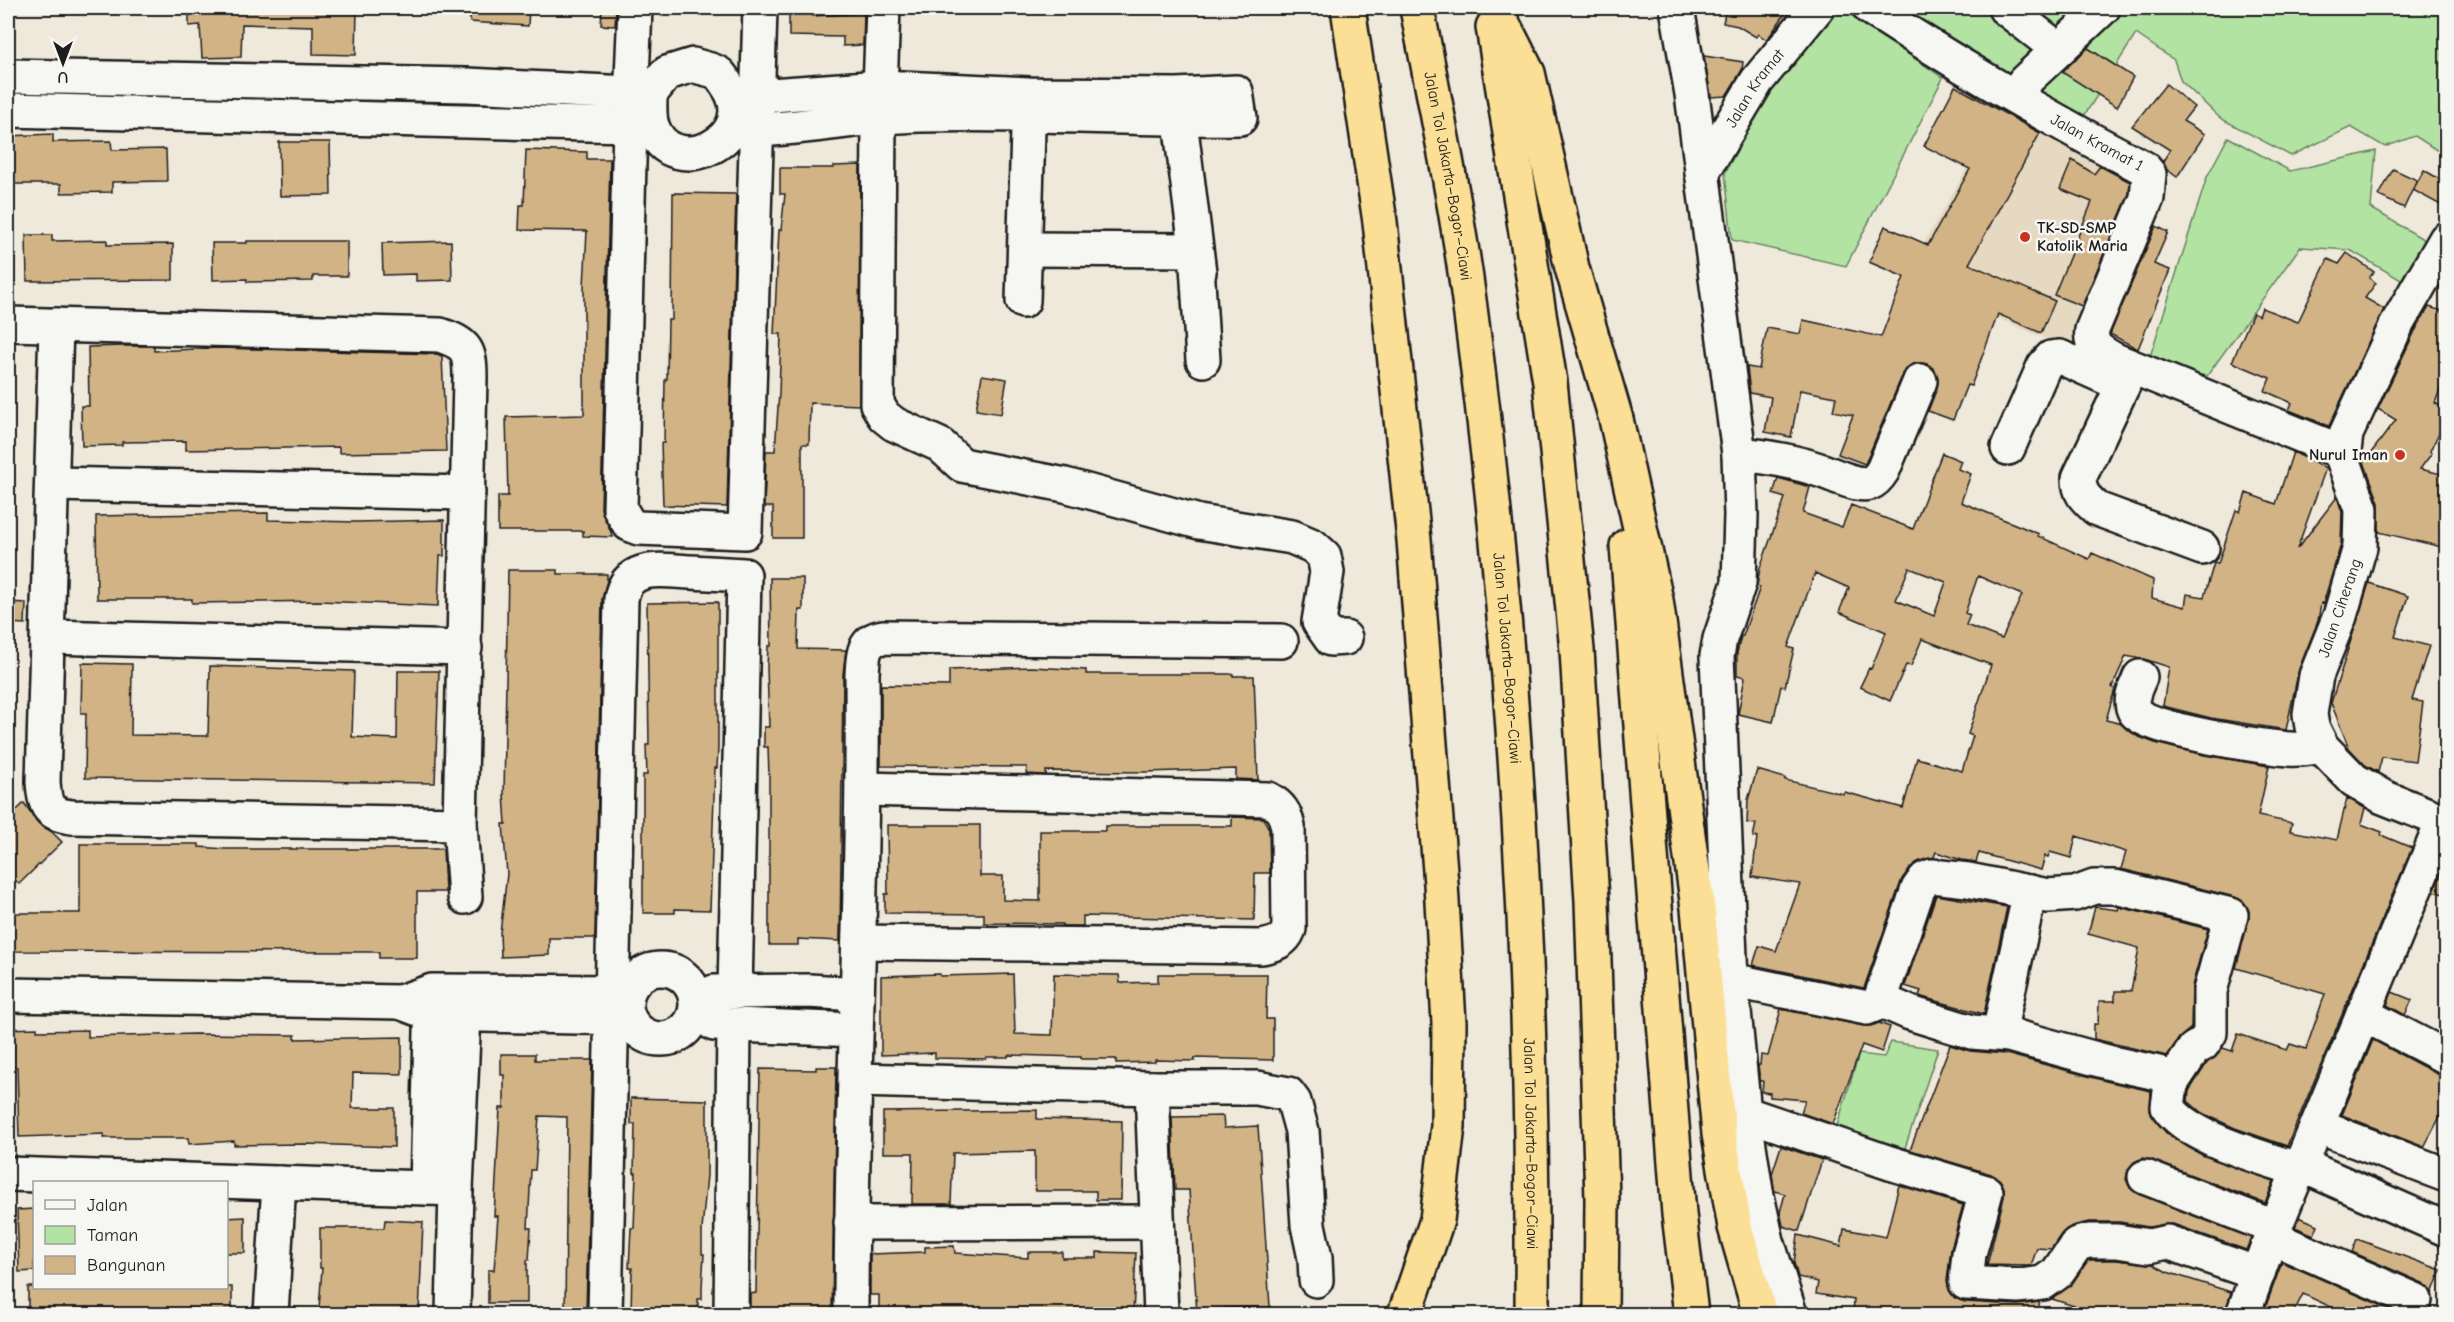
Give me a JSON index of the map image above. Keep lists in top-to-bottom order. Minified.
{"streets":{"highway":["Jalan Tol Jakarta–Bogor–Ciawi"],"street":["Jalan Kramat","Jalan Kramat 1","Jalan Ciherang"]},"crossings":[["Jalan Kramat 1","Jalan Ciherang"]],"places":["TK-SD-SMP Katolik Maria","Nurul Iman"],"legend":["Jalan","Taman","Bangunan"],"north":"bottom"}
